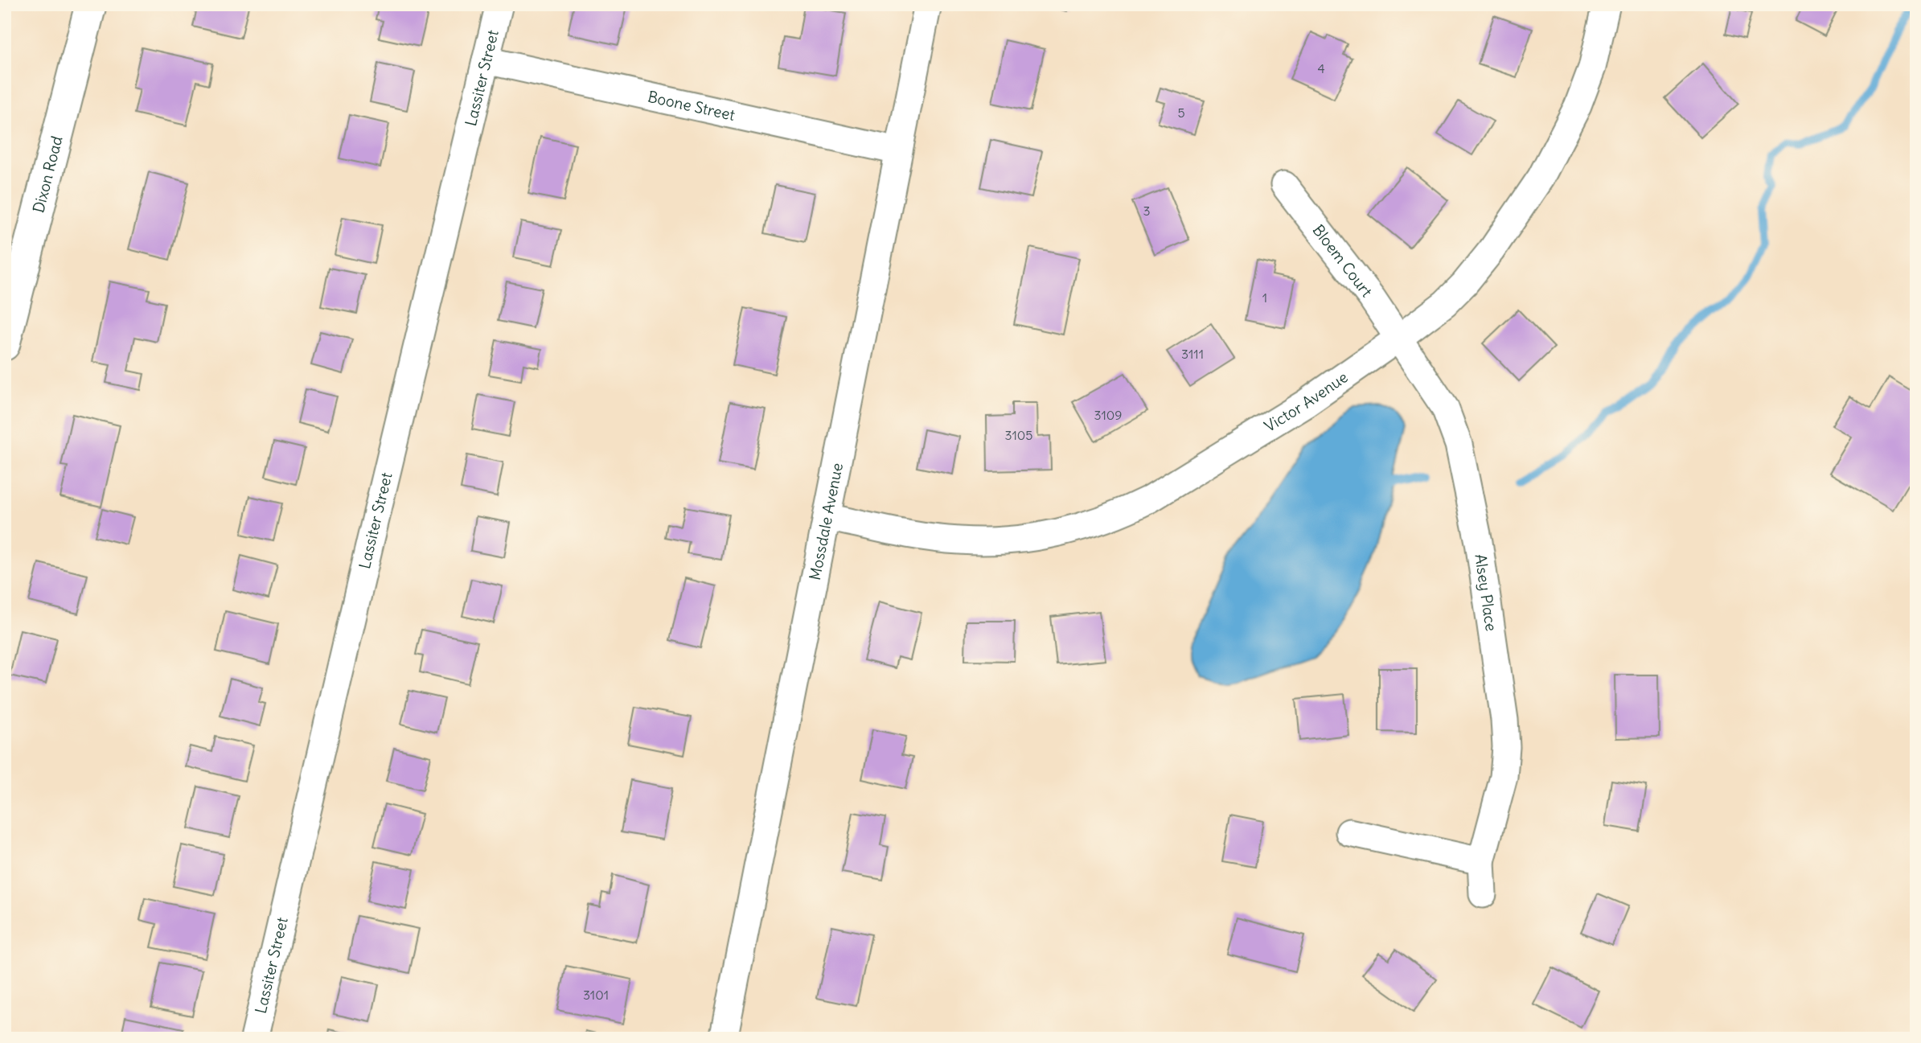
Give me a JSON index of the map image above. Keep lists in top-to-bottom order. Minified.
{"streets":{"street":["Lassiter Street","Boone Street","Dixon Road","Bloem Court","Victor Avenue","Mossdale Avenue","Alsey Place"]},"crossings":[["Lassiter Street","Boone Street"],["Boone Street","Mossdale Avenue"],["Bloem Court","Victor Avenue"],["Bloem Court","Alsey Place"],["Victor Avenue","Mossdale Avenue"],["Victor Avenue","Alsey Place"]],"house_numbers":["4","5","3","1","3111","3109","3105","3101"]}
